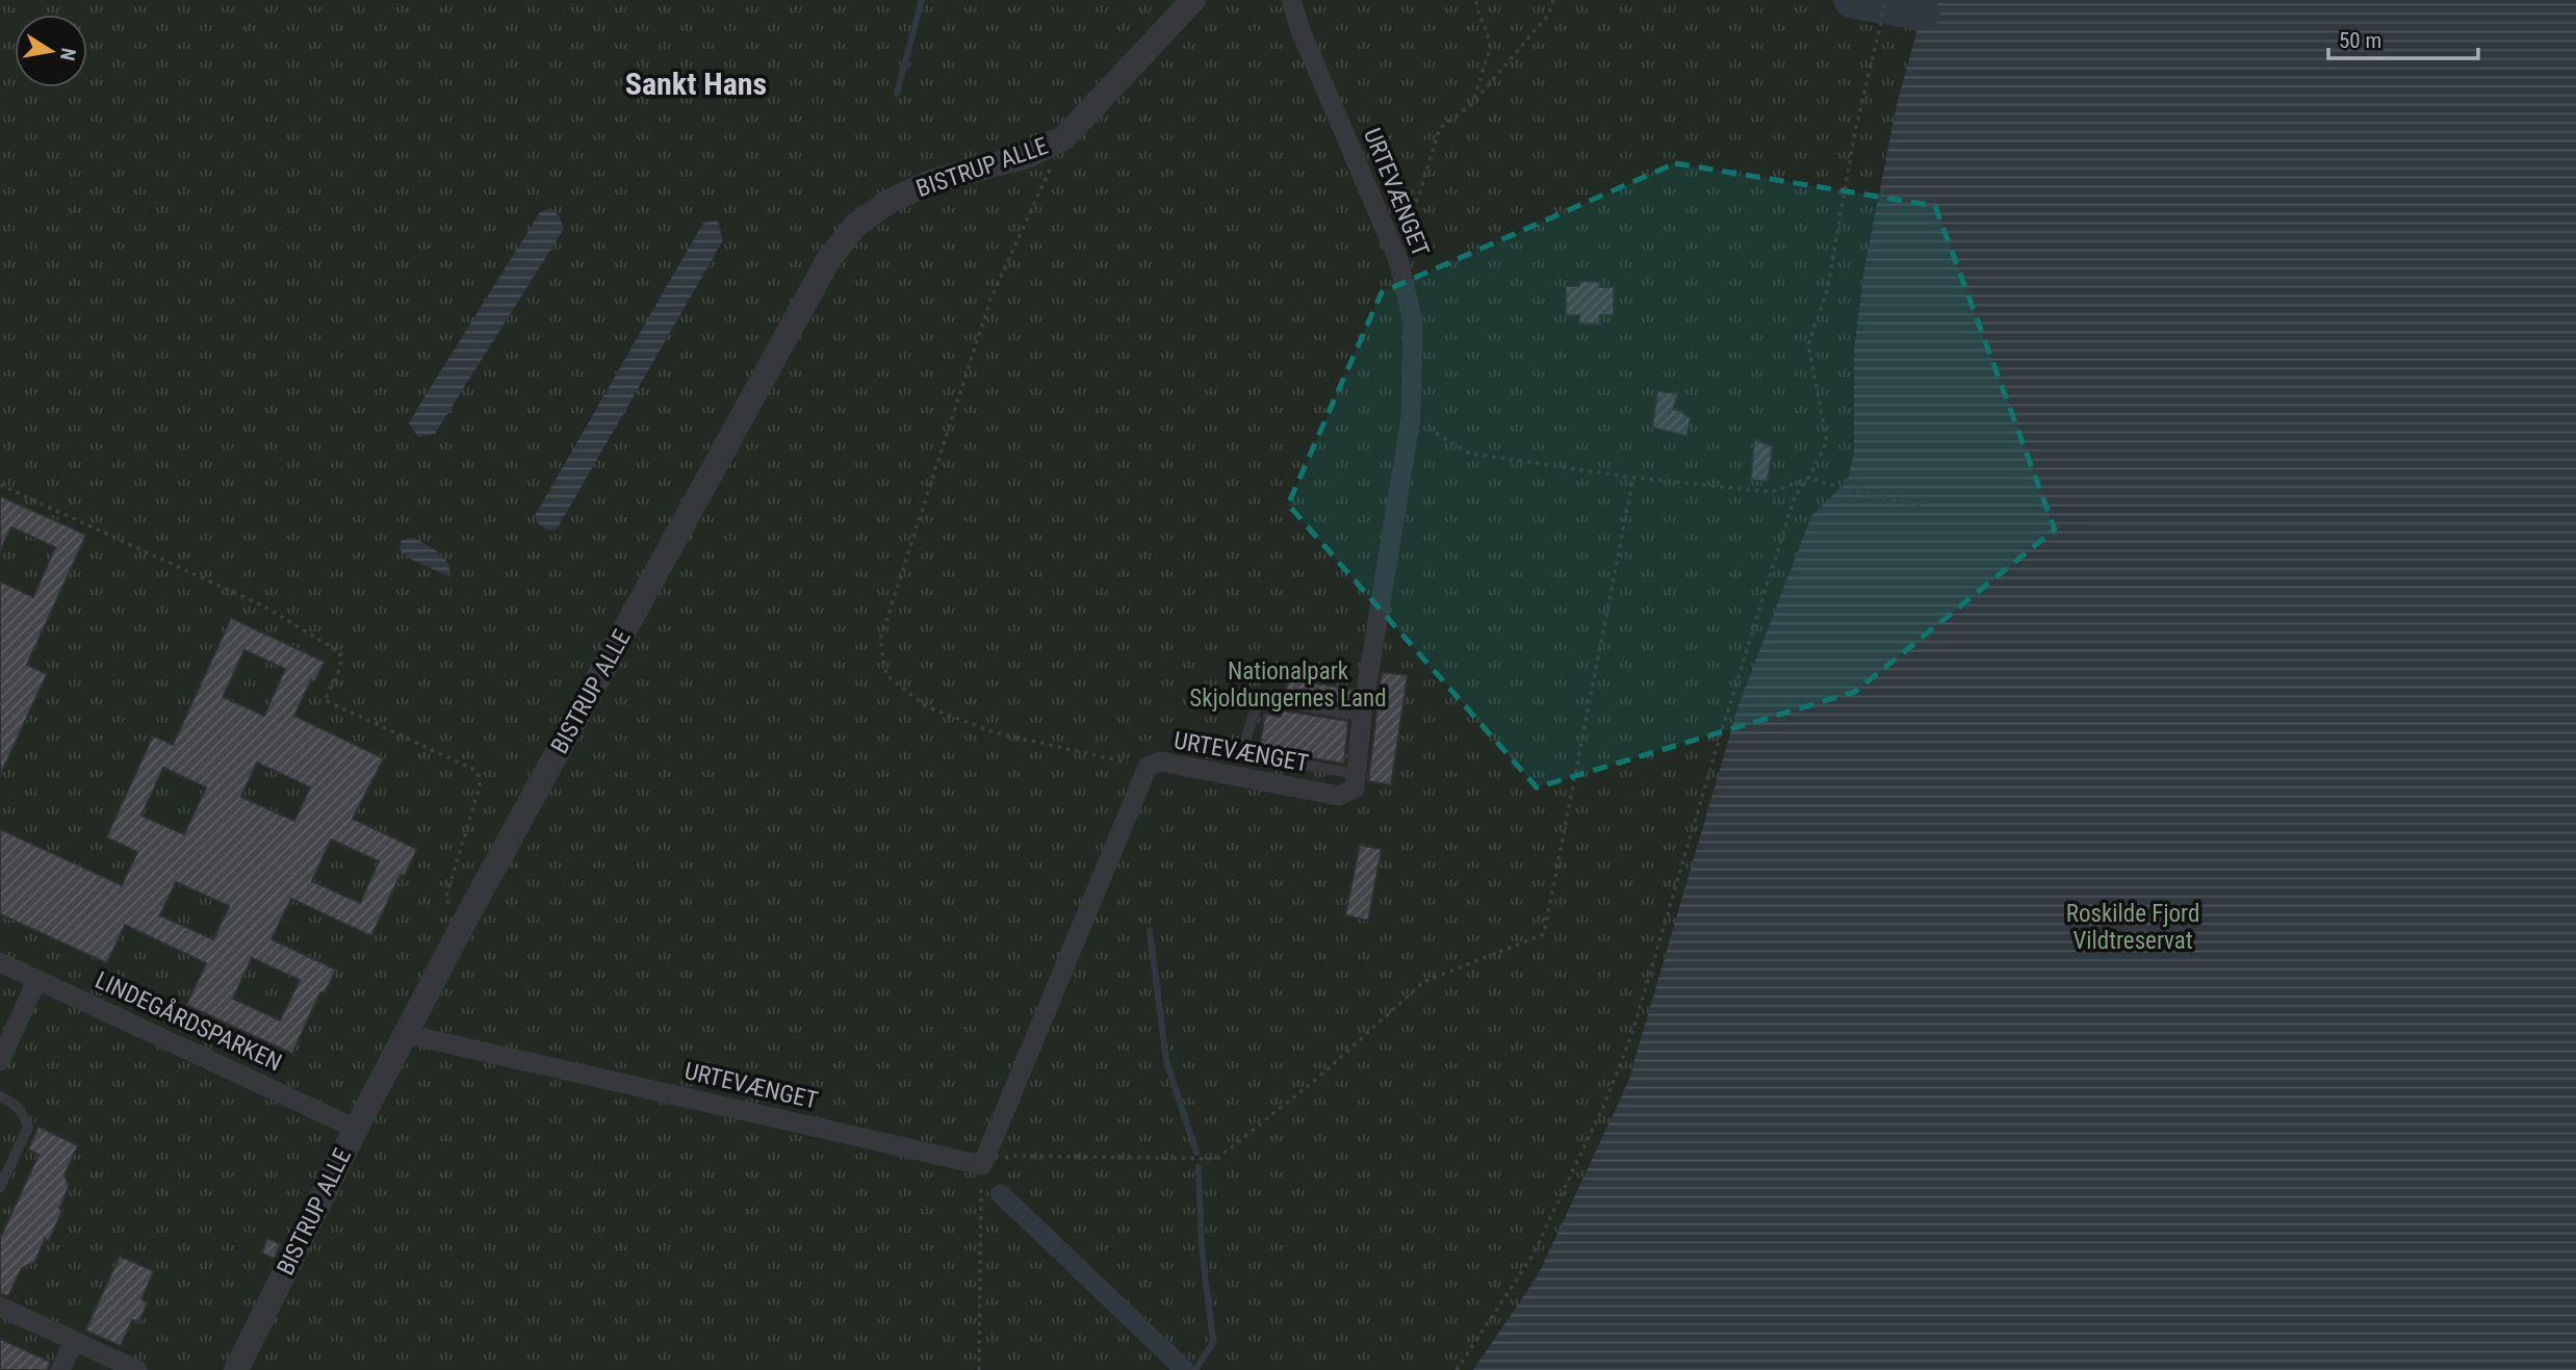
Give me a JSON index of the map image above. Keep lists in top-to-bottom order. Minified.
{"streets":{"street":["BISTRUP ALLE","URTEVÆNGET","LINDEGÅRDSPARKEN"]},"crossings":[["BISTRUP ALLE","URTEVÆNGET"],["BISTRUP ALLE","LINDEGÅRDSPARKEN"]],"districts":["Sankt Hans"],"parks":["Nationalpark Skjoldungernes Land","Roskilde Fjord Vildtreservat"],"scale_bar":"50 m","north":"right"}
